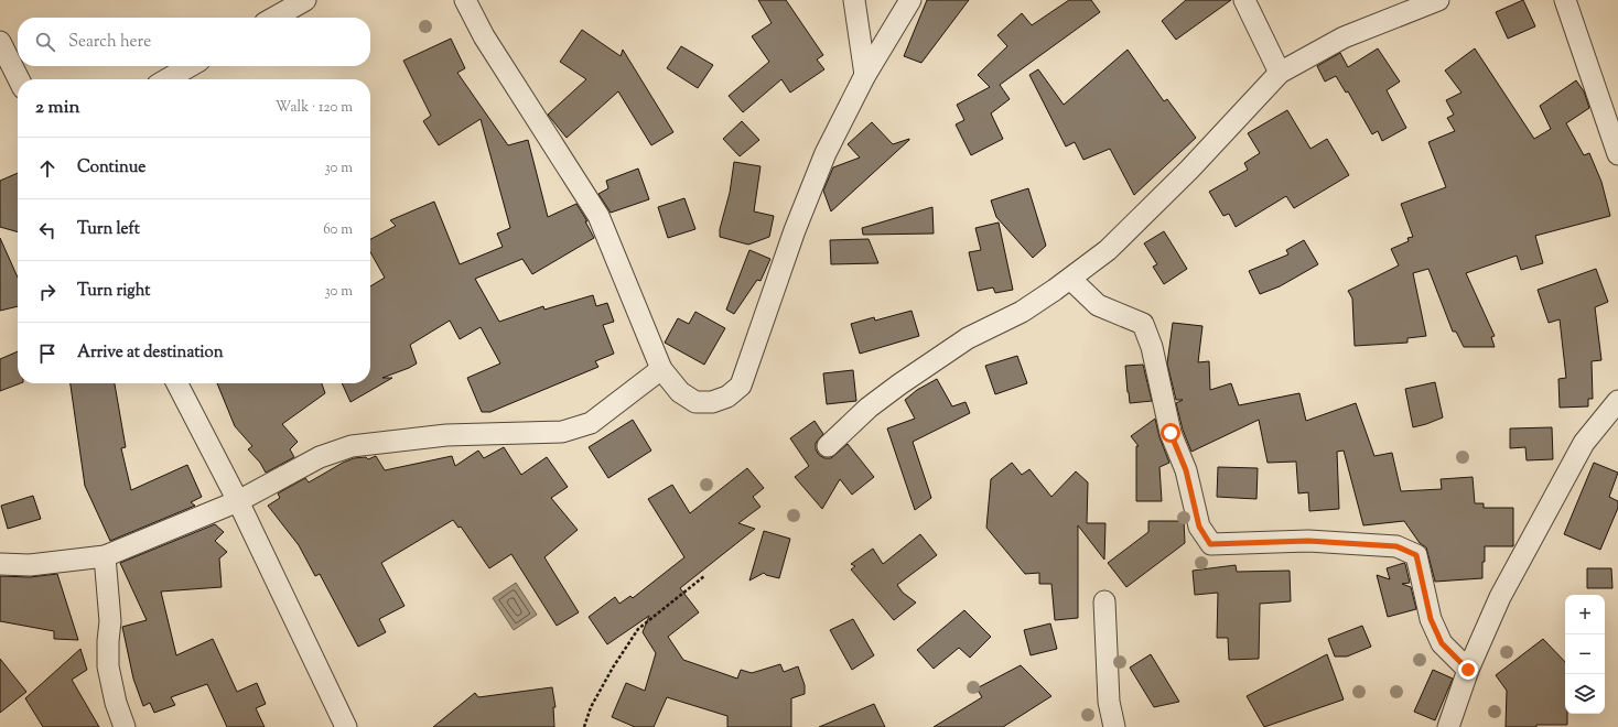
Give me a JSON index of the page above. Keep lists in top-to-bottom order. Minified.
{"page":{"search":"Search here","heading":["2 min","Walk · 120 m"],"list":[["Continue","30 m"],["Turn left","60 m"],["Turn right","30 m"],"Arrive at destination"],"map_buttons":["+","−"]}}
